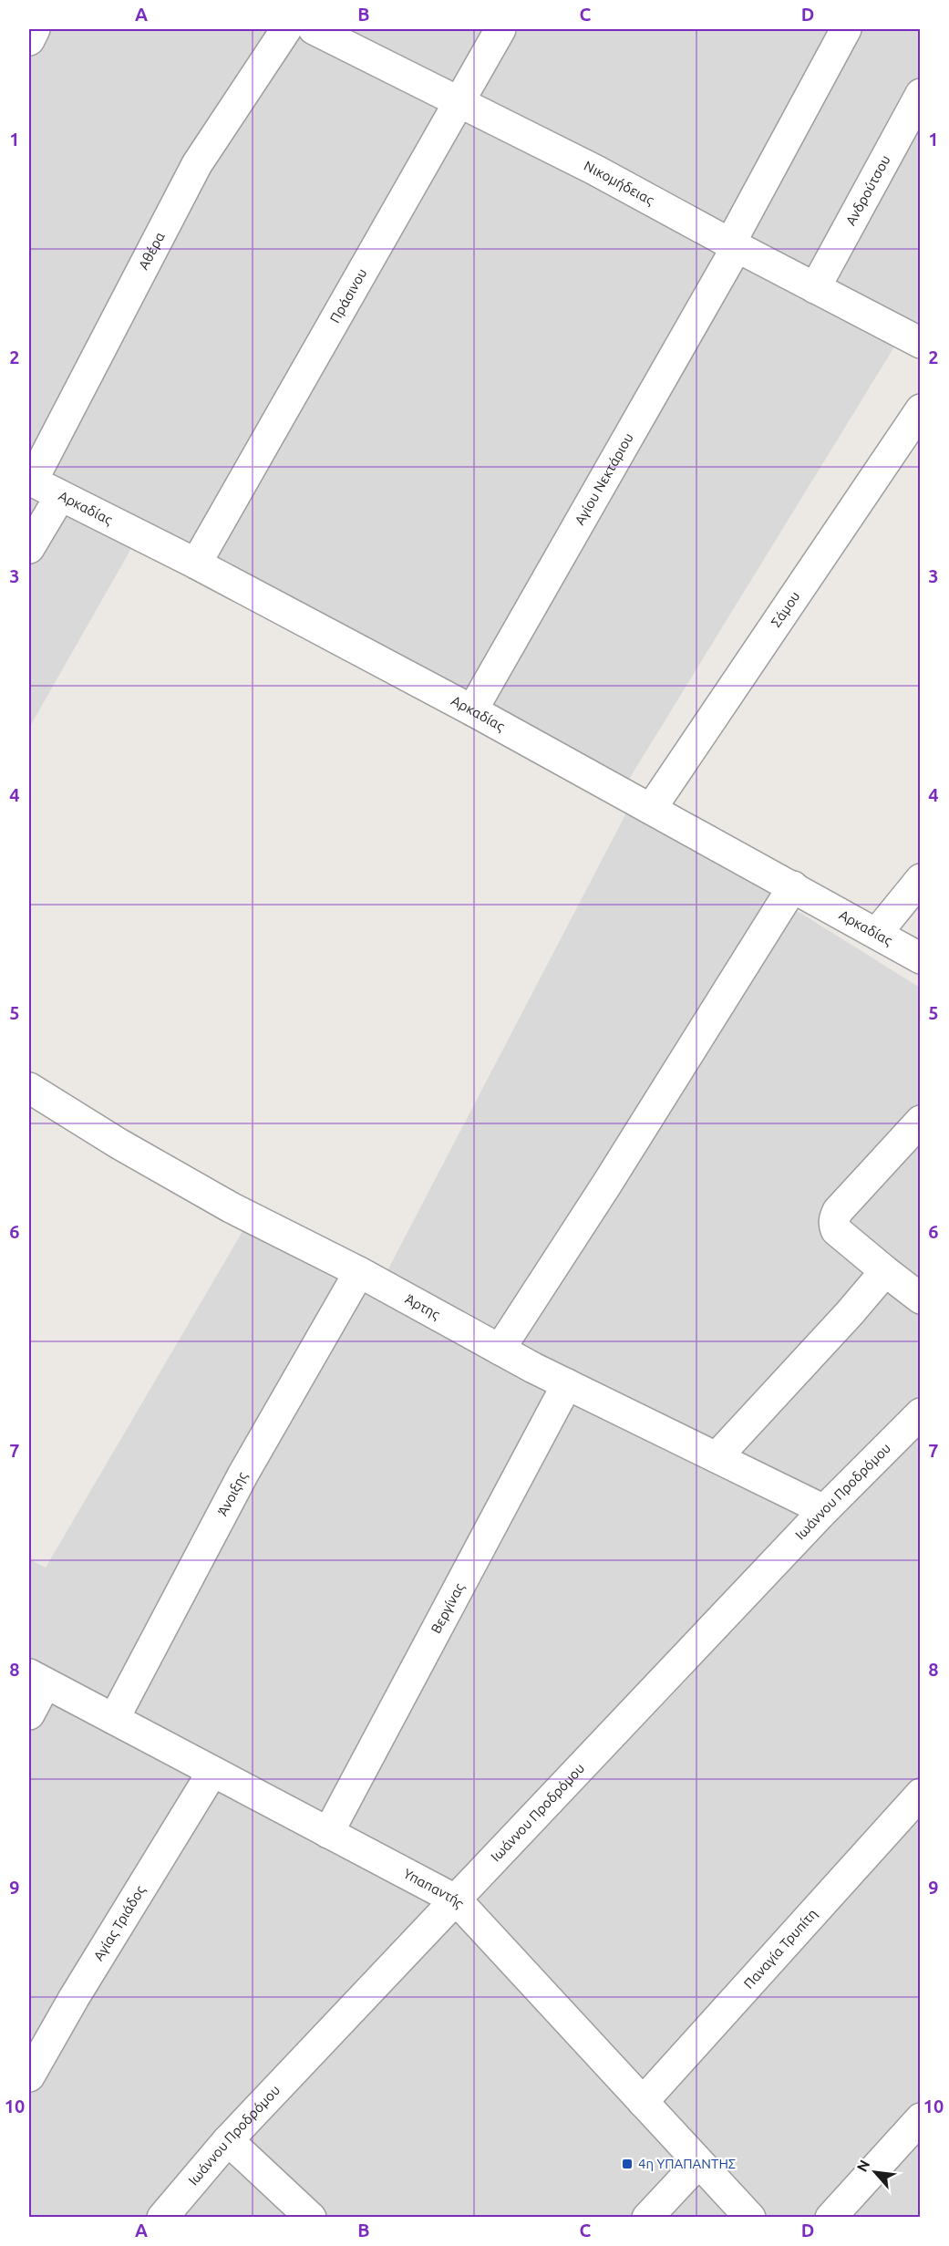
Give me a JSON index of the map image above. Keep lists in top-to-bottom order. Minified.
{"streets":{"street":["Νικομήδειας","Ανδρούτσου","Αθέρα","Πράσινου","Αγίου Νεκτάριου","Αρκαδίας","Σάμου","Άρτης","Ιωάννου Προδρόμου","Άνοιξης","Βεργίνας","Υπαπαντής","Αγίας Τριάδος","Παναγία Τρυπίτη"]},"crossings":[["Νικομήδειας","Ανδρούτσου"],["Νικομήδειας","Πράσινου"],["Νικομήδειας","Αγίου Νεκτάριου"],["Αθέρα","Αρκαδίας"],["Πράσινου","Αρκαδίας"],["Αγίου Νεκτάριου","Αρκαδίας"],["Αρκαδίας","Σάμου"],["Άρτης","Ιωάννου Προδρόμου"],["Άρτης","Άνοιξης"],["Άρτης","Βεργίνας"],["Ιωάννου Προδρόμου","Υπαπαντής"],["Άνοιξης","Υπαπαντής"],["Βεργίνας","Υπαπαντής"],["Υπαπαντής","Αγίας Τριάδος"],["Υπαπαντής","Παναγία Τρυπίτη"]],"places":{"transit":["4η ΥΠΑΠΑΝΤΗΣ"]},"north":"top left","grid":{"columns":["A","B","C","D"],"rows":["1","2","3","4","5","6","7","8","9","10"]}}
